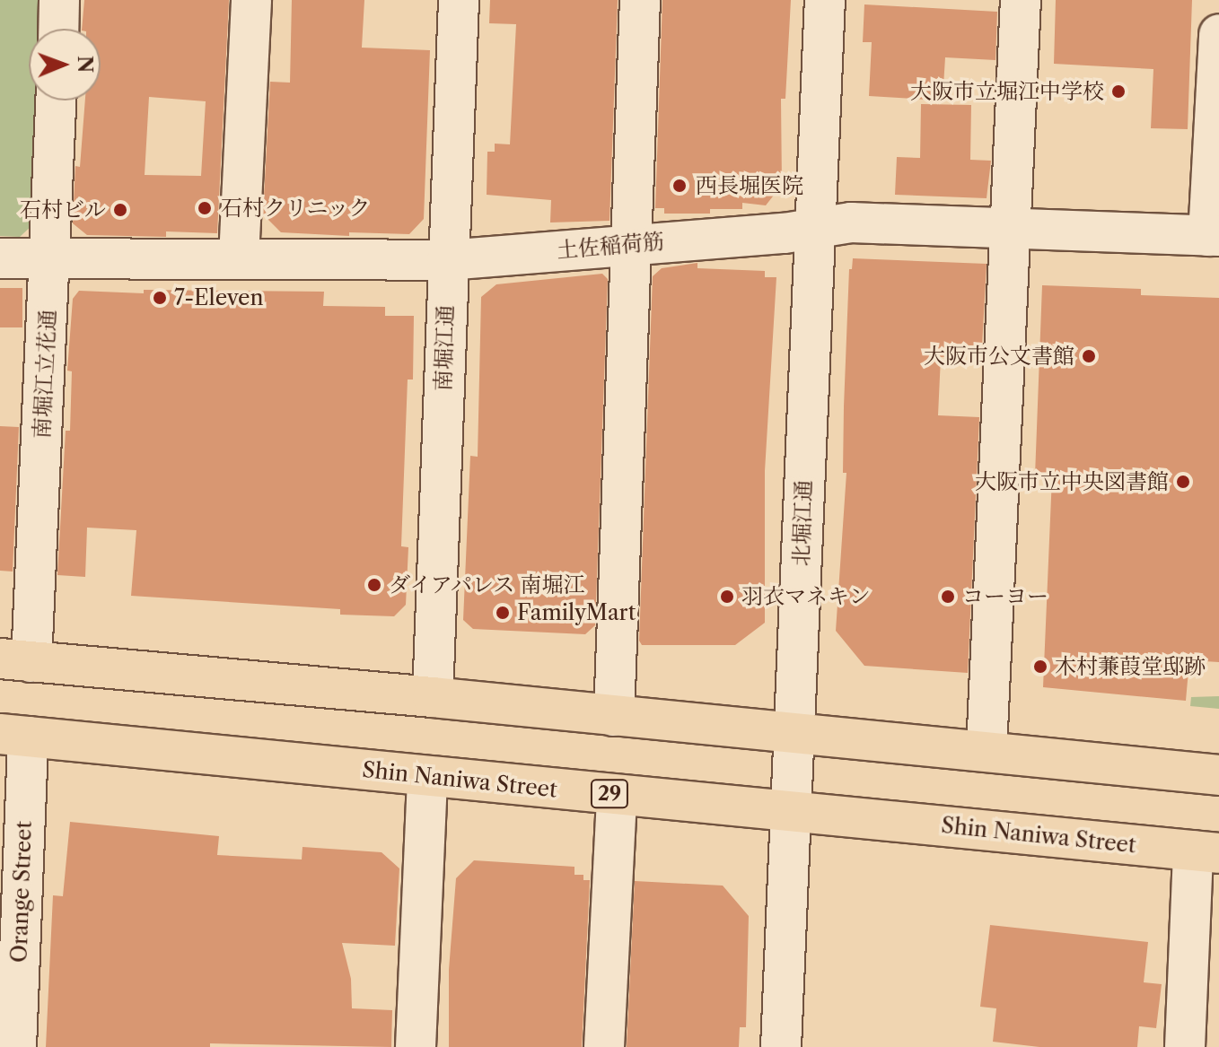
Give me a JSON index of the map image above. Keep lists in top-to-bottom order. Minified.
{"streets":{"main road":["Shin Naniwa Street","29"],"street":["土佐稲荷筋","南堀江通","南堀江立花通","北堀江通","Orange Street"]},"crossings":[["土佐稲荷筋","南堀江通"],["土佐稲荷筋","南堀江立花通"],["土佐稲荷筋","北堀江通"],["北堀江通","Shin Naniwa Street"],["Shin Naniwa Street","Orange Street"]],"places":["大阪市立堀江中学校","西長堀医院","石村クリニック","石村ビル","7-Eleven","大阪市公文書館","大阪市立中央図書館","ダイアパレス 南堀江","羽衣マネキン","コーヨー","FamilyMart","木村蒹葭堂邸跡"],"north":"right"}
